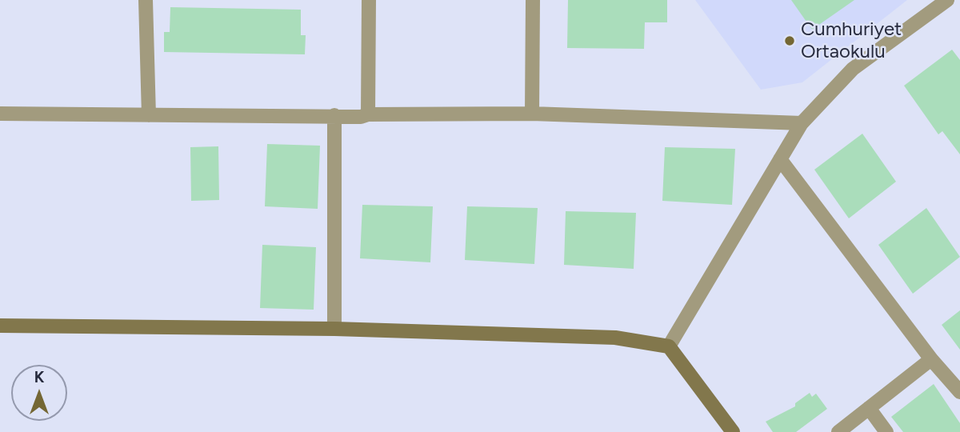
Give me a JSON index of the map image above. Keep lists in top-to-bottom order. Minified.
{"places":["Cumhuriyet Ortaokulu"],"north":"top"}
